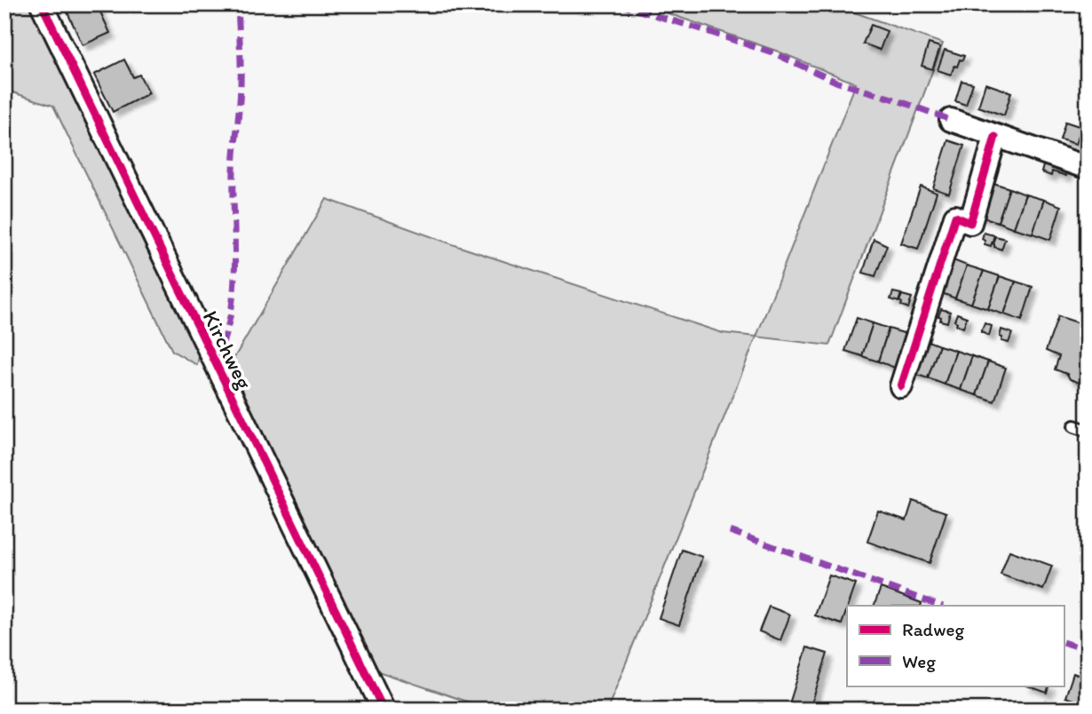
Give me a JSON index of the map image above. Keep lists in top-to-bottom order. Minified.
{"streets":{"street":["Kirchweg"]},"legend":["Radweg","Weg"]}
